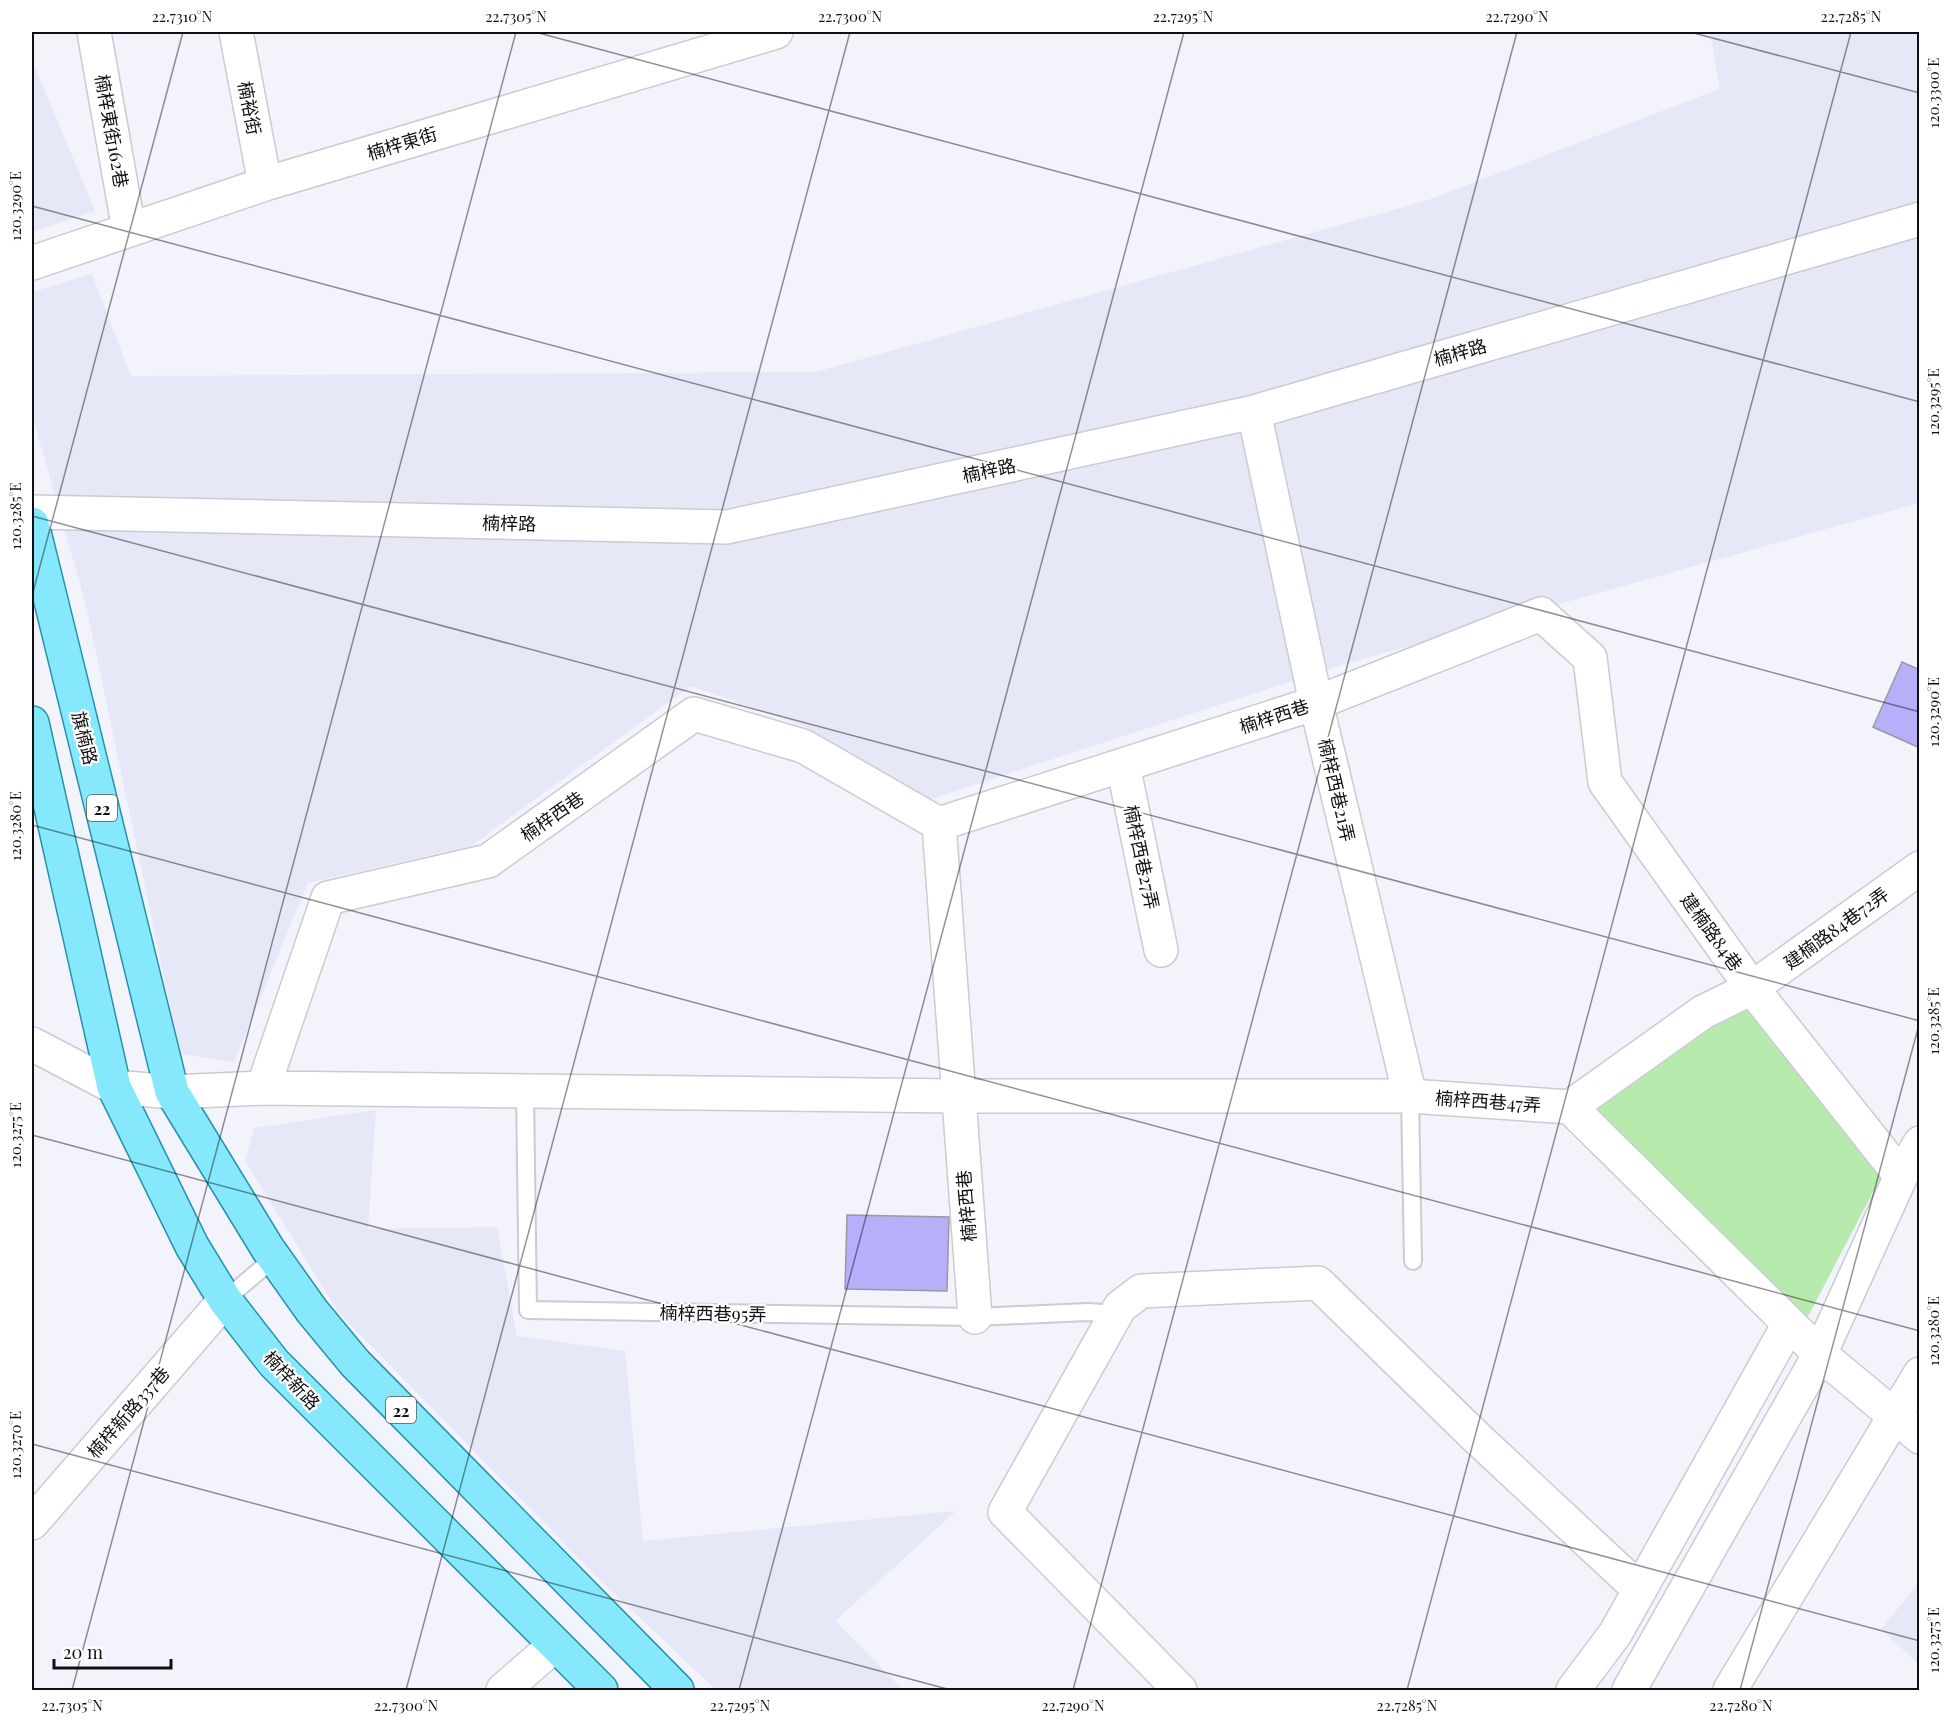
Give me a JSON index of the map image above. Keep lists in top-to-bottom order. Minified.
{"streets":{"main road":["旗楠路","22","楠梓新路"],"street":["楠裕街","楠梓東街162巷","楠梓東街","楠梓路","楠梓西巷","楠梓西巷21弄","楠梓西巷27弄","建楠路84巷72弄","建楠路84巷","楠梓西巷47弄","楠梓新路337巷"],"lane":["楠梓西巷95弄"]},"crossings":[["楠裕街","楠梓東街"],["楠梓東街162巷","楠梓東街"],["楠梓路","楠梓西巷21弄"],["楠梓西巷","楠梓西巷21弄"],["楠梓西巷","楠梓西巷27弄"],["楠梓西巷","建楠路84巷"],["楠梓西巷","楠梓西巷47弄"],["楠梓西巷","楠梓西巷95弄"],["旗楠路","22"],["楠梓西巷21弄","楠梓西巷47弄"],["建楠路84巷72弄","建楠路84巷"],["建楠路84巷72弄","楠梓西巷47弄"],["楠梓新路","楠梓新路337巷"]],"scale_bar":"20 m","coordinates":["22.7310°N","22.7305°N","22.7300°N","22.7295°N","22.7290°N","22.7285°N","120.3300°E","120.3290°E","120.3295°E","120.3285°E","120.3280°E","120.3275°E","120.3270°E","22.7280°N"]}
